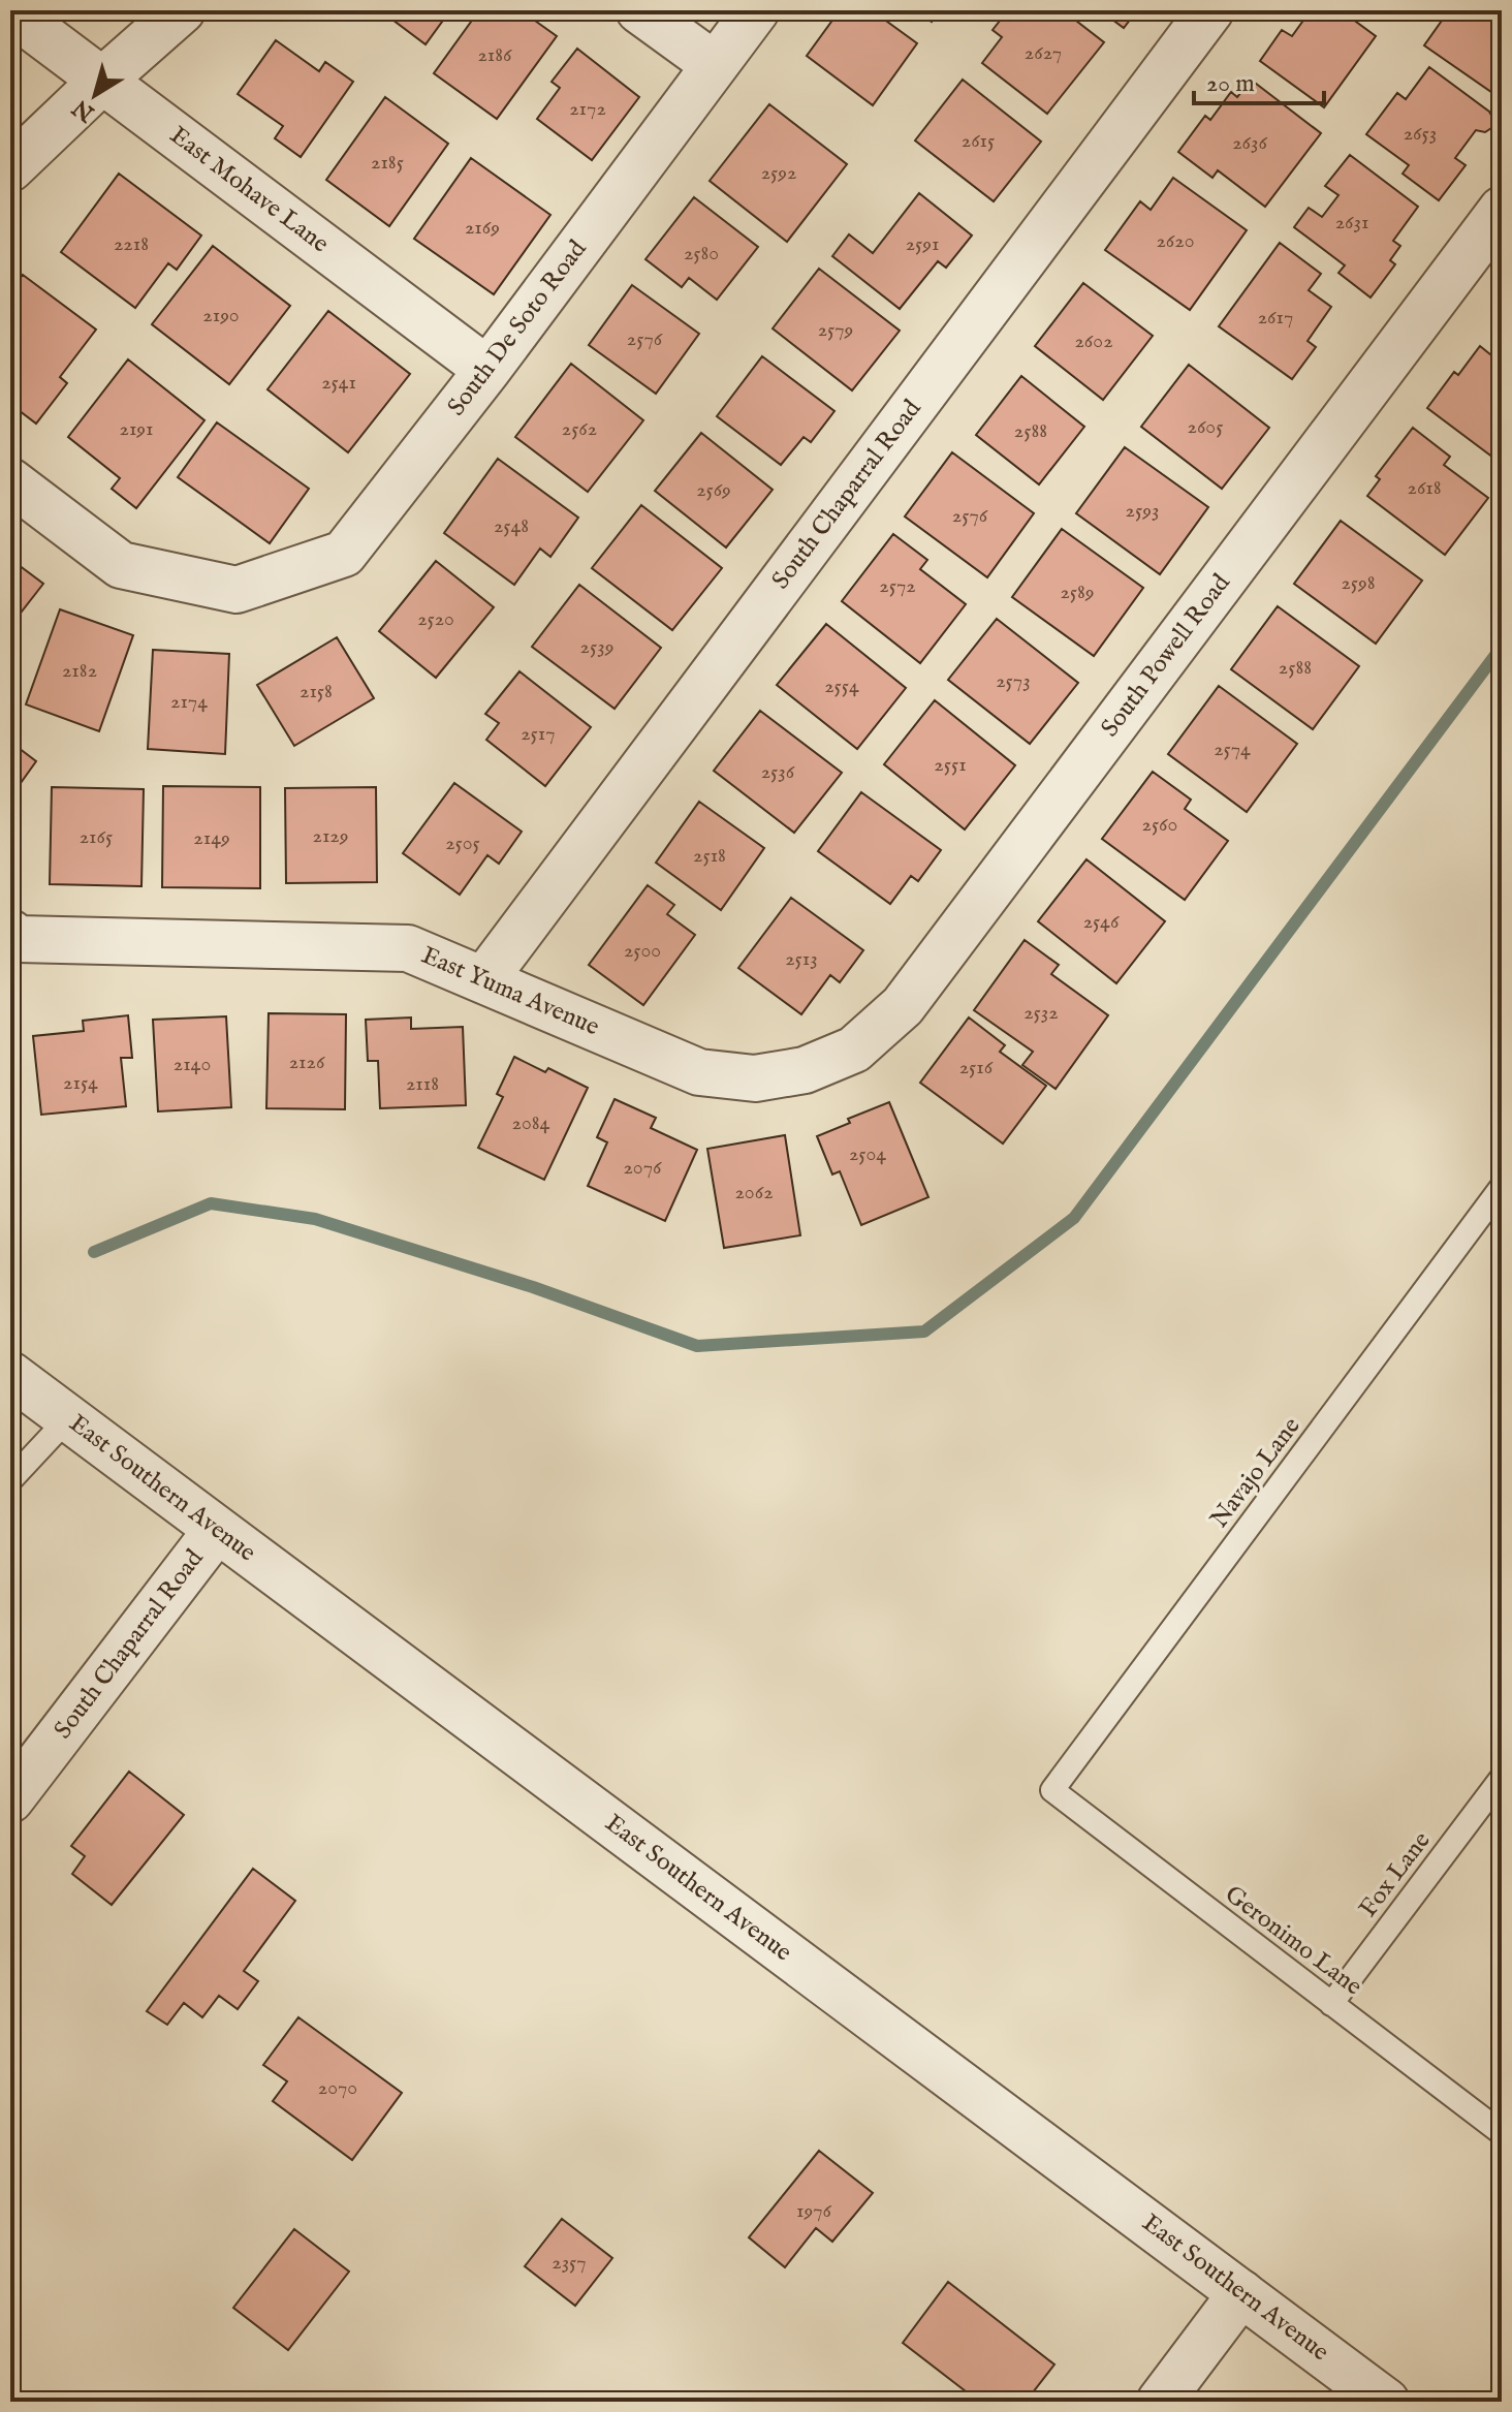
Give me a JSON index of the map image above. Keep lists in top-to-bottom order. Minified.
{"streets":{"street":["East Mohave Lane","South De Soto Road","South Chaparral Road","South Powell Road","East Yuma Avenue","East Southern Avenue"],"lane":["Navajo Lane","Fox Lane","Geronimo Lane"]},"crossings":[["East Mohave Lane","South De Soto Road"],["South Chaparral Road","East Yuma Avenue"],["South Chaparral Road","East Southern Avenue"],["South Powell Road","East Yuma Avenue"],["Navajo Lane","Geronimo Lane"],["Fox Lane","Geronimo Lane"]],"house_numbers":["2627","2186","2172","2653","2615","2636","2185","2592","2631","2169","2620","2218","2591","2580","2190","2617","2579","2576","2602","2541","2605","2191","2562","2588","2618","2569","2593","2576","2548","2598","2572","2589","2520","2539","2588","2182","2573","2554","2158","2174","2517","2574","2551","2536","2560","2129","2165","2149","2505","2518","2546","2500","2513","2532","2126","2140","2516","2154","2118","2084","2504","2076","2062","2070","1976","2357"],"scale_bar":"20 m","north":"bottom left"}
